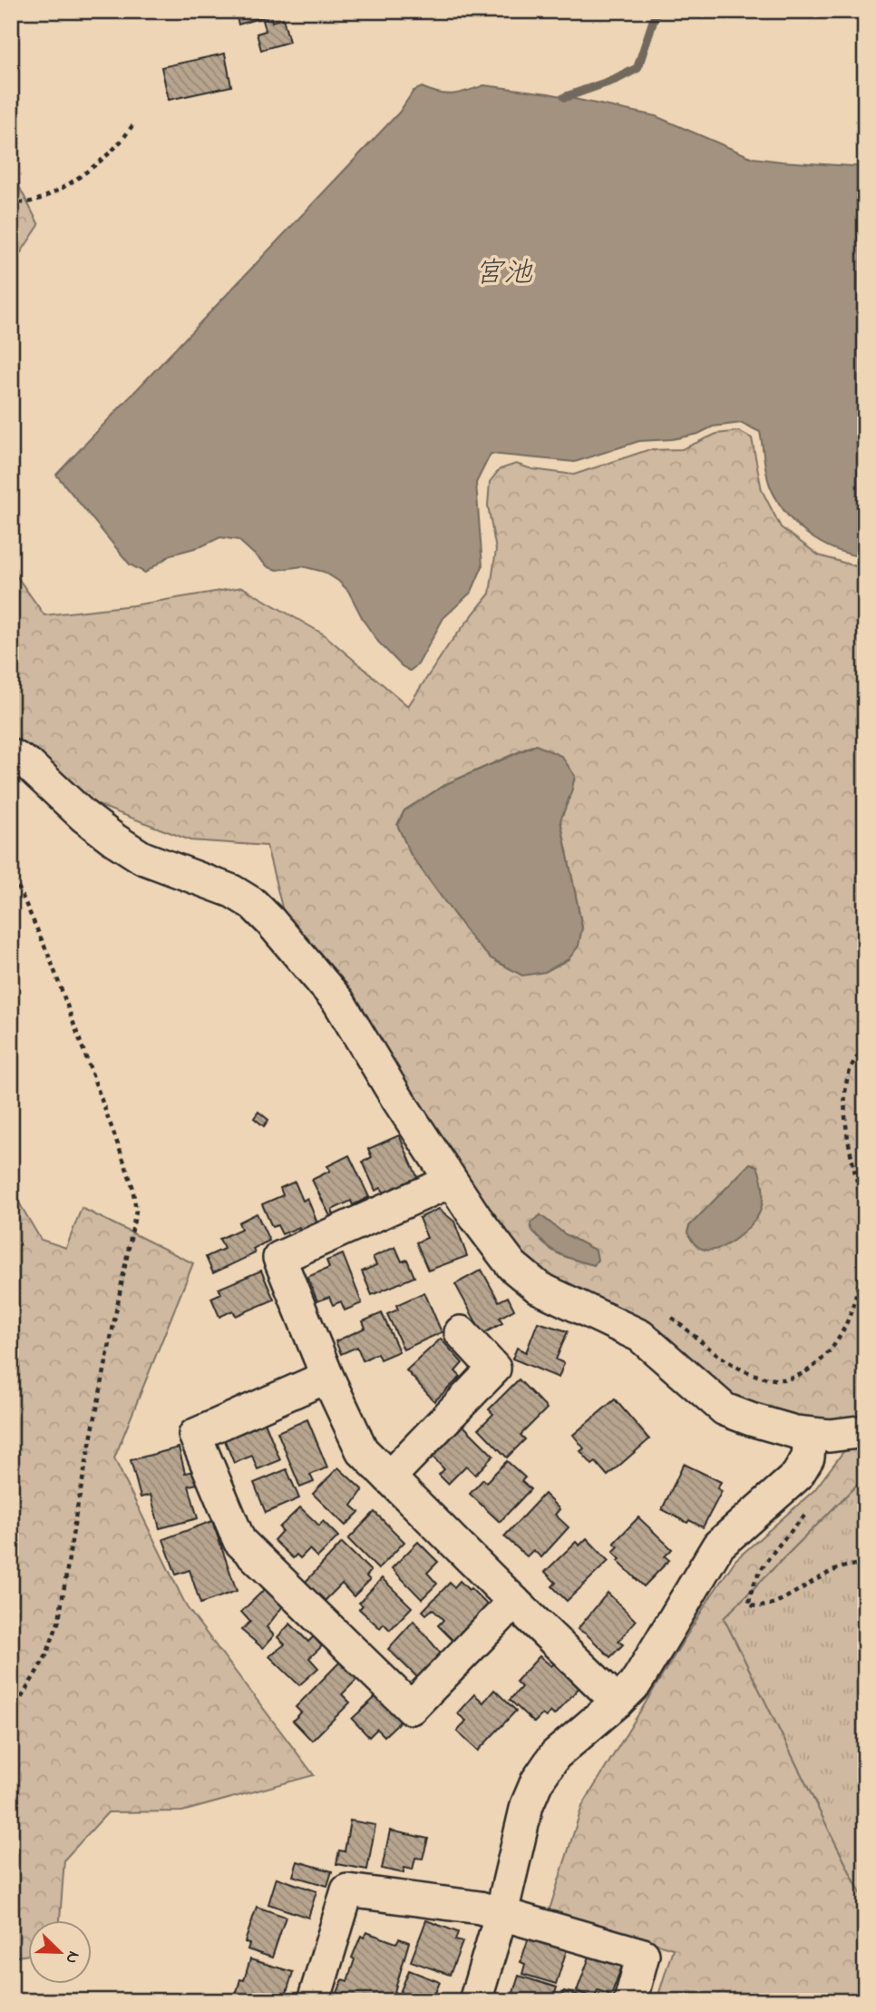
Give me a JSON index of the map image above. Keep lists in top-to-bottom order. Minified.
{"water":["宮池"],"north":"bottom right"}
